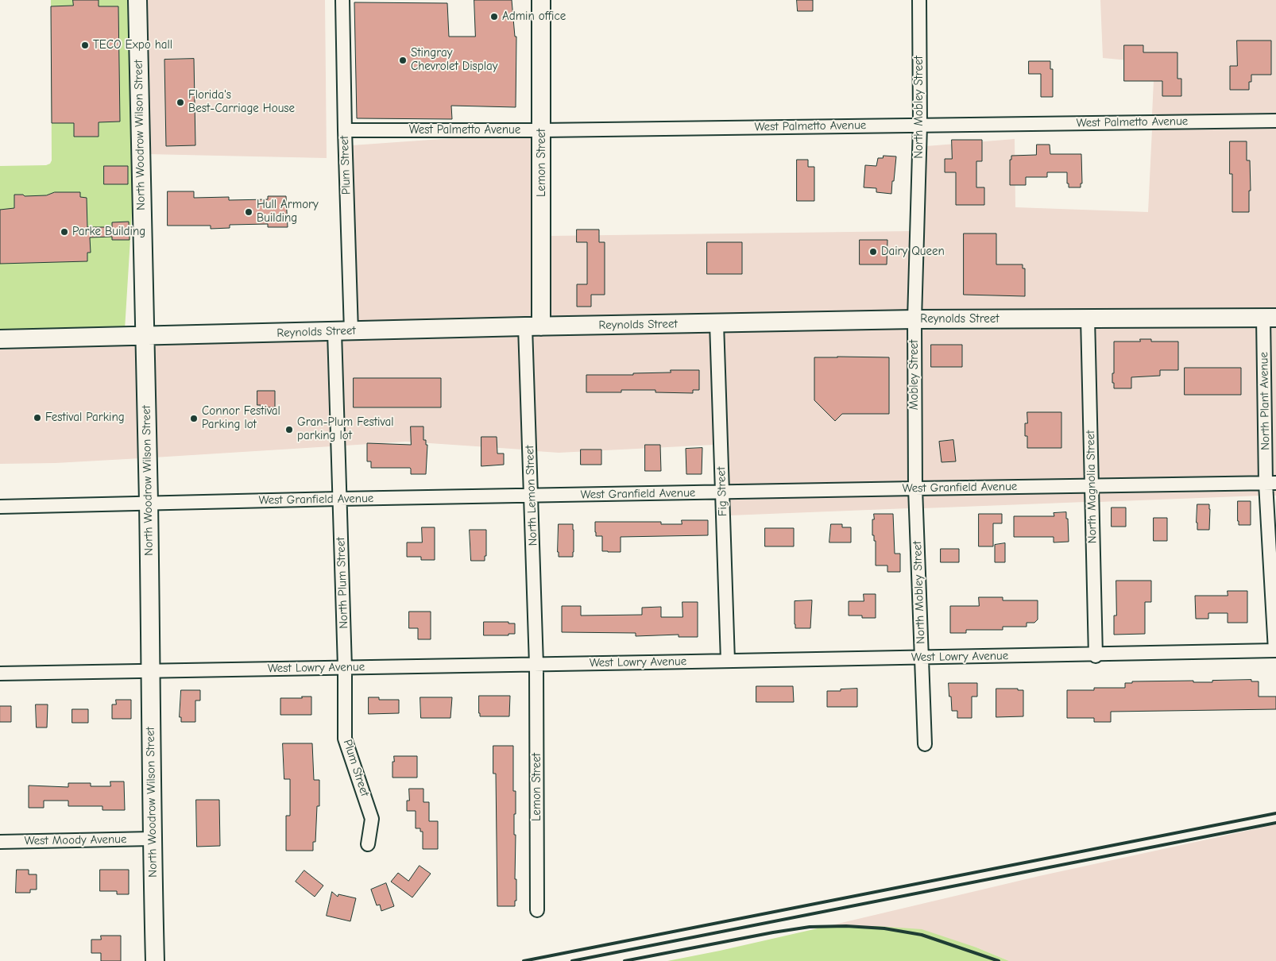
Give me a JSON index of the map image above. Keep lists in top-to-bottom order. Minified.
{"streets":{"street":["North Mobley Street","West Palmetto Avenue","North Woodrow Wilson Street","Lemon Street","Plum Street","Reynolds Street","Mobley Street","North Plant Avenue","North Magnolia Street","West Granfield Avenue","Fig Street","North Lemon Street","North Plum Street","West Lowry Avenue","West Moody Avenue"]},"crossings":[["North Mobley Street","West Palmetto Avenue"],["North Mobley Street","Mobley Street"],["North Mobley Street","West Granfield Avenue"],["North Mobley Street","West Lowry Avenue"],["West Palmetto Avenue","Lemon Street"],["West Palmetto Avenue","Plum Street"],["North Woodrow Wilson Street","Reynolds Street"],["North Woodrow Wilson Street","West Granfield Avenue"],["North Woodrow Wilson Street","West Lowry Avenue"],["North Woodrow Wilson Street","West Moody Avenue"],["Lemon Street","Reynolds Street"],["Lemon Street","North Lemon Street"],["Lemon Street","West Lowry Avenue"],["Plum Street","Reynolds Street"],["Plum Street","West Granfield Avenue"],["Plum Street","North Plum Street"],["Plum Street","West Lowry Avenue"],["Reynolds Street","Mobley Street"],["Reynolds Street","North Plant Avenue"],["Reynolds Street","North Magnolia Street"],["Reynolds Street","Fig Street"],["Reynolds Street","North Lemon Street"],["Mobley Street","West Granfield Avenue"],["North Plant Avenue","West Granfield Avenue"],["North Plant Avenue","West Lowry Avenue"],["North Magnolia Street","West Granfield Avenue"],["North Magnolia Street","West Lowry Avenue"],["West Granfield Avenue","Fig Street"],["West Granfield Avenue","North Lemon Street"],["West Granfield Avenue","North Plum Street"],["Fig Street","West Lowry Avenue"],["North Lemon Street","West Lowry Avenue"],["North Plum Street","West Lowry Avenue"]],"places":["Admin office","TECO Expo hall","Stingray Chevrolet Display","Florida's Best-Carriage House","Hull Armory Building","Parke Building","Dairy Queen","Festival Parking","Connor Festival Parking lot","Gran-Plum Festival parking lot"]}
